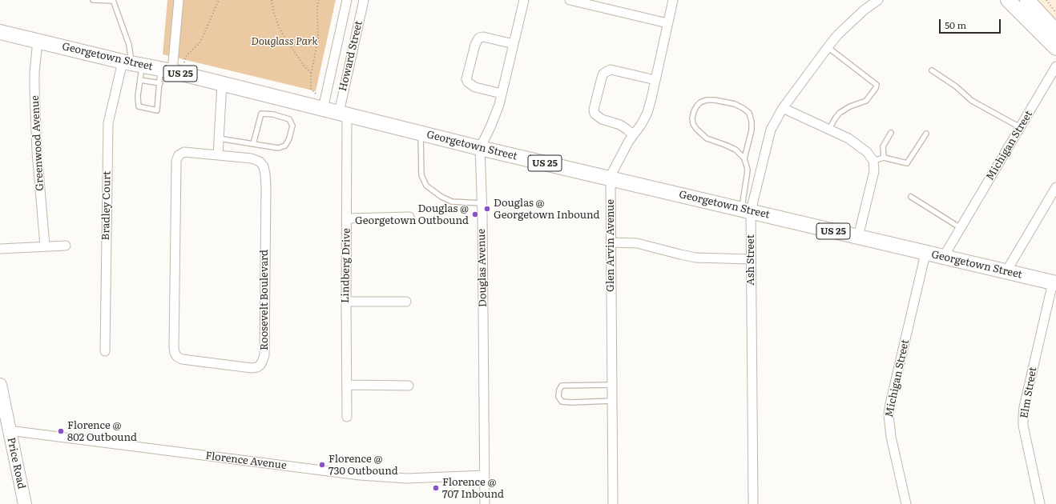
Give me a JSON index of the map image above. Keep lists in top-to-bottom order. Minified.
{"streets":{"main road":["Georgetown Street","US 25"],"street":["Howard Street","Greenwood Avenue","Michigan Street","Bradley Court","Glen Arvin Avenue","Ash Street","Lindberg Drive","Douglas Avenue","Roosevelt Boulevard","Elm Street","Florence Avenue","Price Road"]},"crossings":[["Howard Street","Georgetown Street"],["Howard Street","Lindberg Drive"],["Georgetown Street","Greenwood Avenue"],["Georgetown Street","Michigan Street"],["Georgetown Street","Bradley Court"],["Georgetown Street","Glen Arvin Avenue"],["Georgetown Street","Ash Street"],["Georgetown Street","Lindberg Drive"],["Georgetown Street","Douglas Avenue"],["Georgetown Street","Elm Street"],["Douglas Avenue","Florence Avenue"],["Florence Avenue","Price Road"]],"parks":["Douglass Park"],"places":["Douglas @ Georgetown Inbound","Douglas @ Georgetown Outbound","Florence @ 802 Outbound","Florence @ 730 Outbound","Florence @ 707 Inbound"],"scale_bar":"50 m"}
